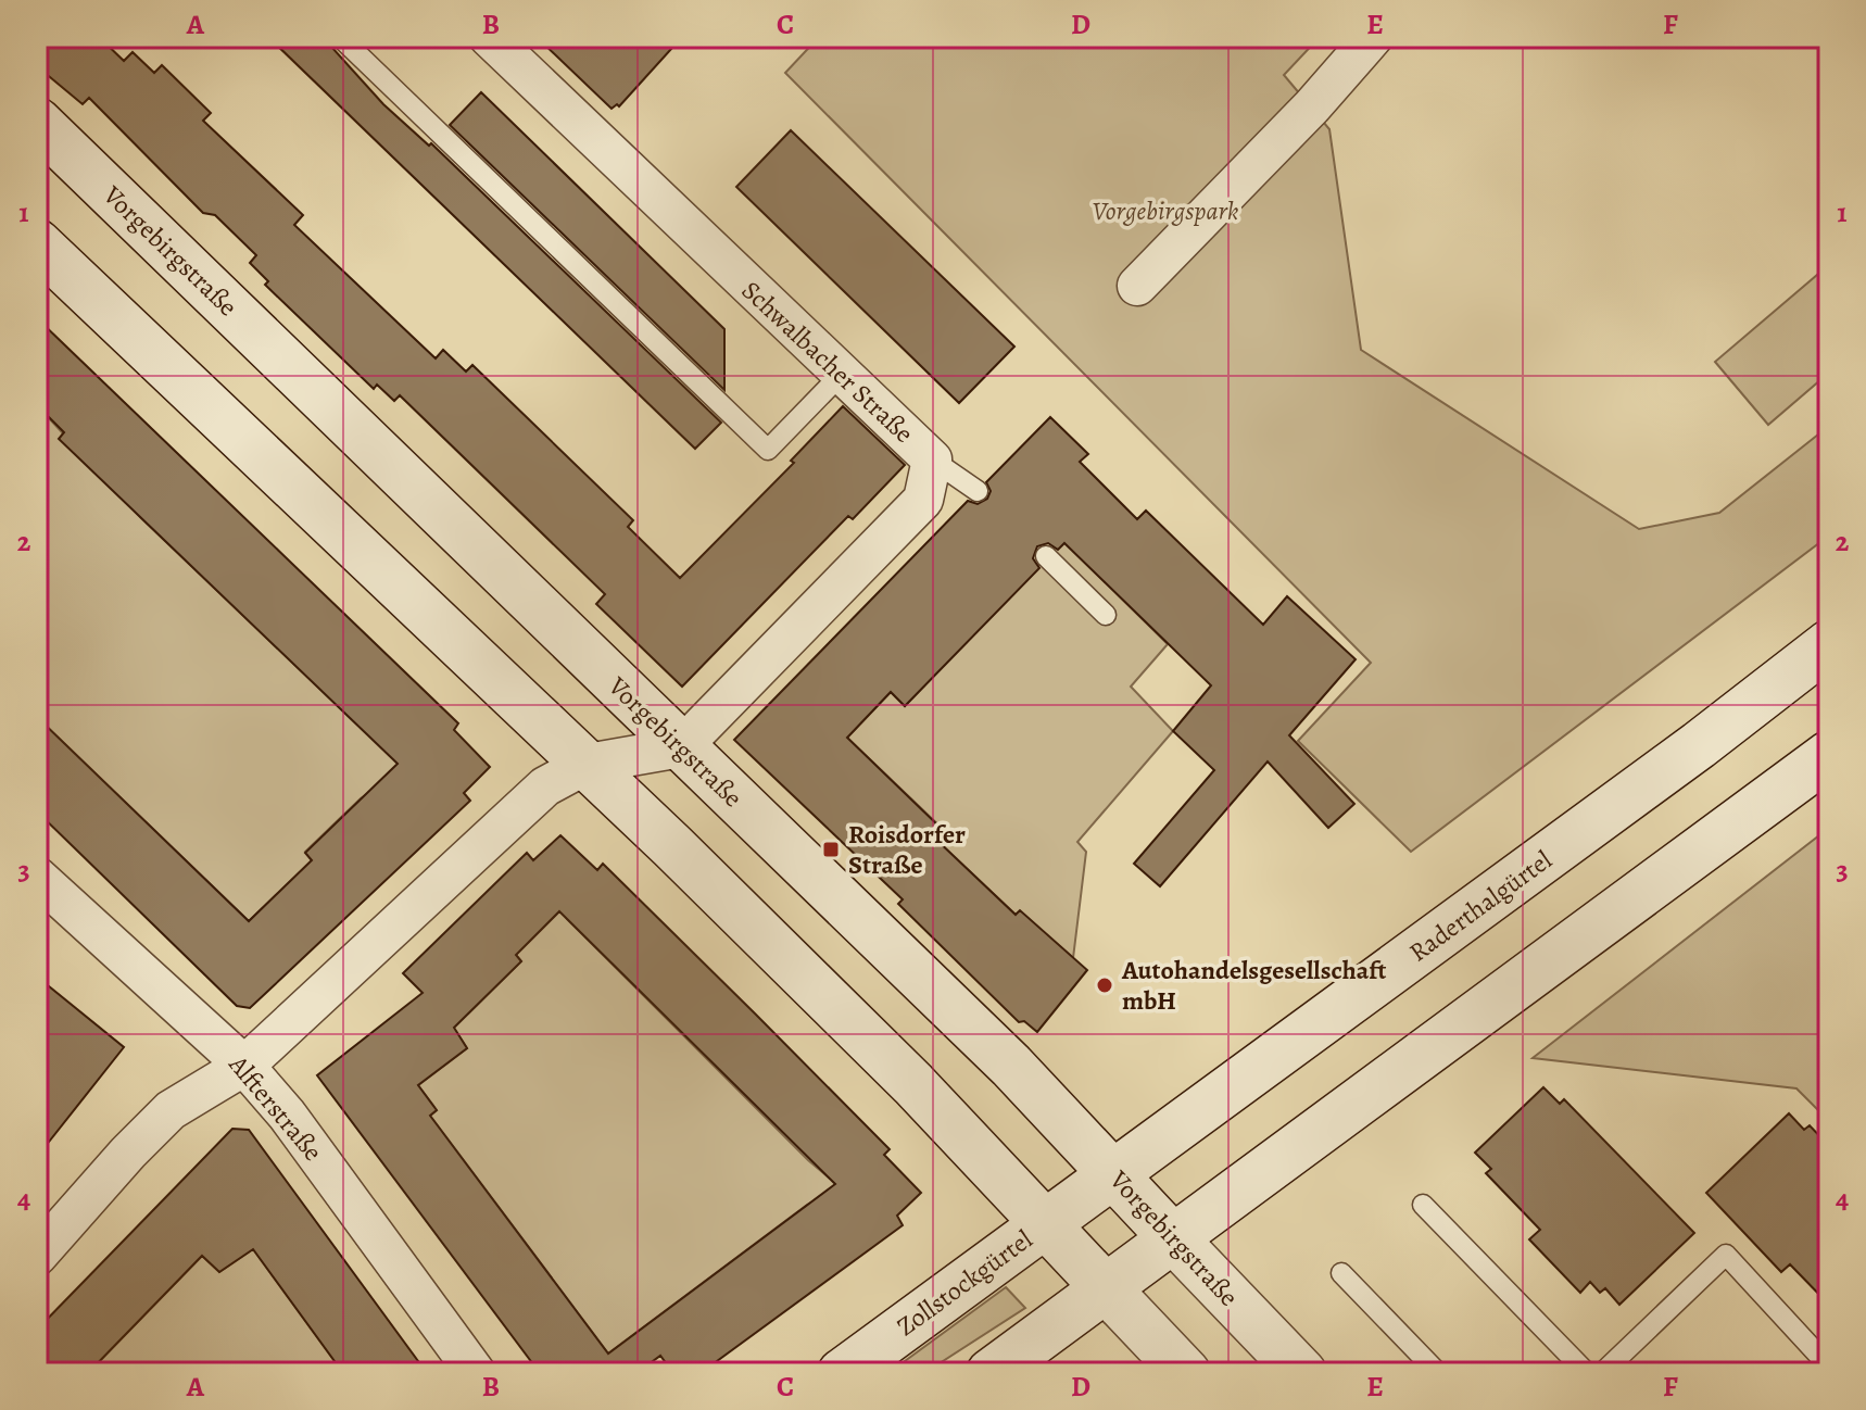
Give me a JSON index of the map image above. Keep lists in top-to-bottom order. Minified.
{"streets":{"main road":["Vorgebirgstraße","Raderthalgürtel","Zollstockgürtel"],"street":["Schwalbacher Straße","Alfterstraße"]},"crossings":[["Vorgebirgstraße","Schwalbacher Straße"],["Vorgebirgstraße","Raderthalgürtel"],["Raderthalgürtel","Zollstockgürtel"]],"parks":["Vorgebirgspark"],"places":{"transit":["Roisdorfer Straße"],"other":["Autohandelsgesellschaft mbH"]},"grid":{"columns":["A","B","C","D","E","F"],"rows":["1","2","3","4"]}}
